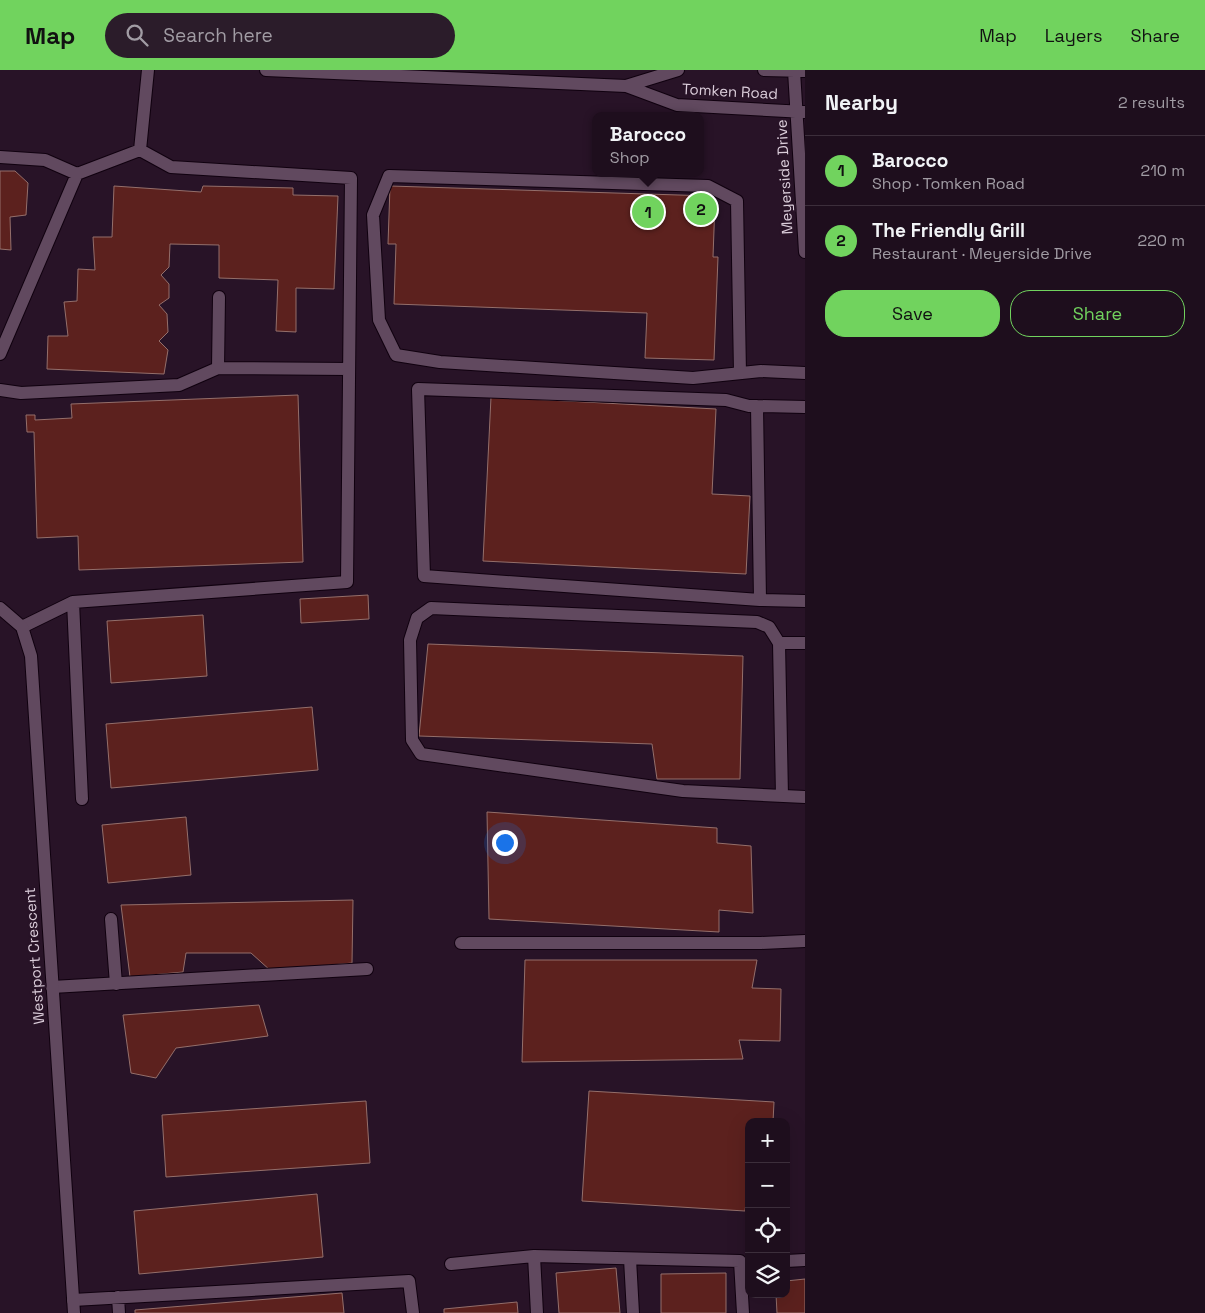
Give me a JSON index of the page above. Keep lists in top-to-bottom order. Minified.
{"streets":{"street":["Tomken Road","Meyerside Drive","Westport Crescent"]},"crossings":[["Tomken Road","Meyerside Drive"]],"page":{"header":"Map","search":"Search here","nav":["Map","Layers","Share"],"heading":["Nearby","2 results"],"popup":["Barocco","Shop"],"list":[{"mark":"1","name":"Barocco","note":"Shop · Tomken Road","value":"210 m"},{"mark":"2","name":"The Friendly Grill","note":"Restaurant · Meyerside Drive","value":"220 m"}],"pins":["2","1"],"buttons":["Save","Share"],"map_buttons":["+","−"]}}
